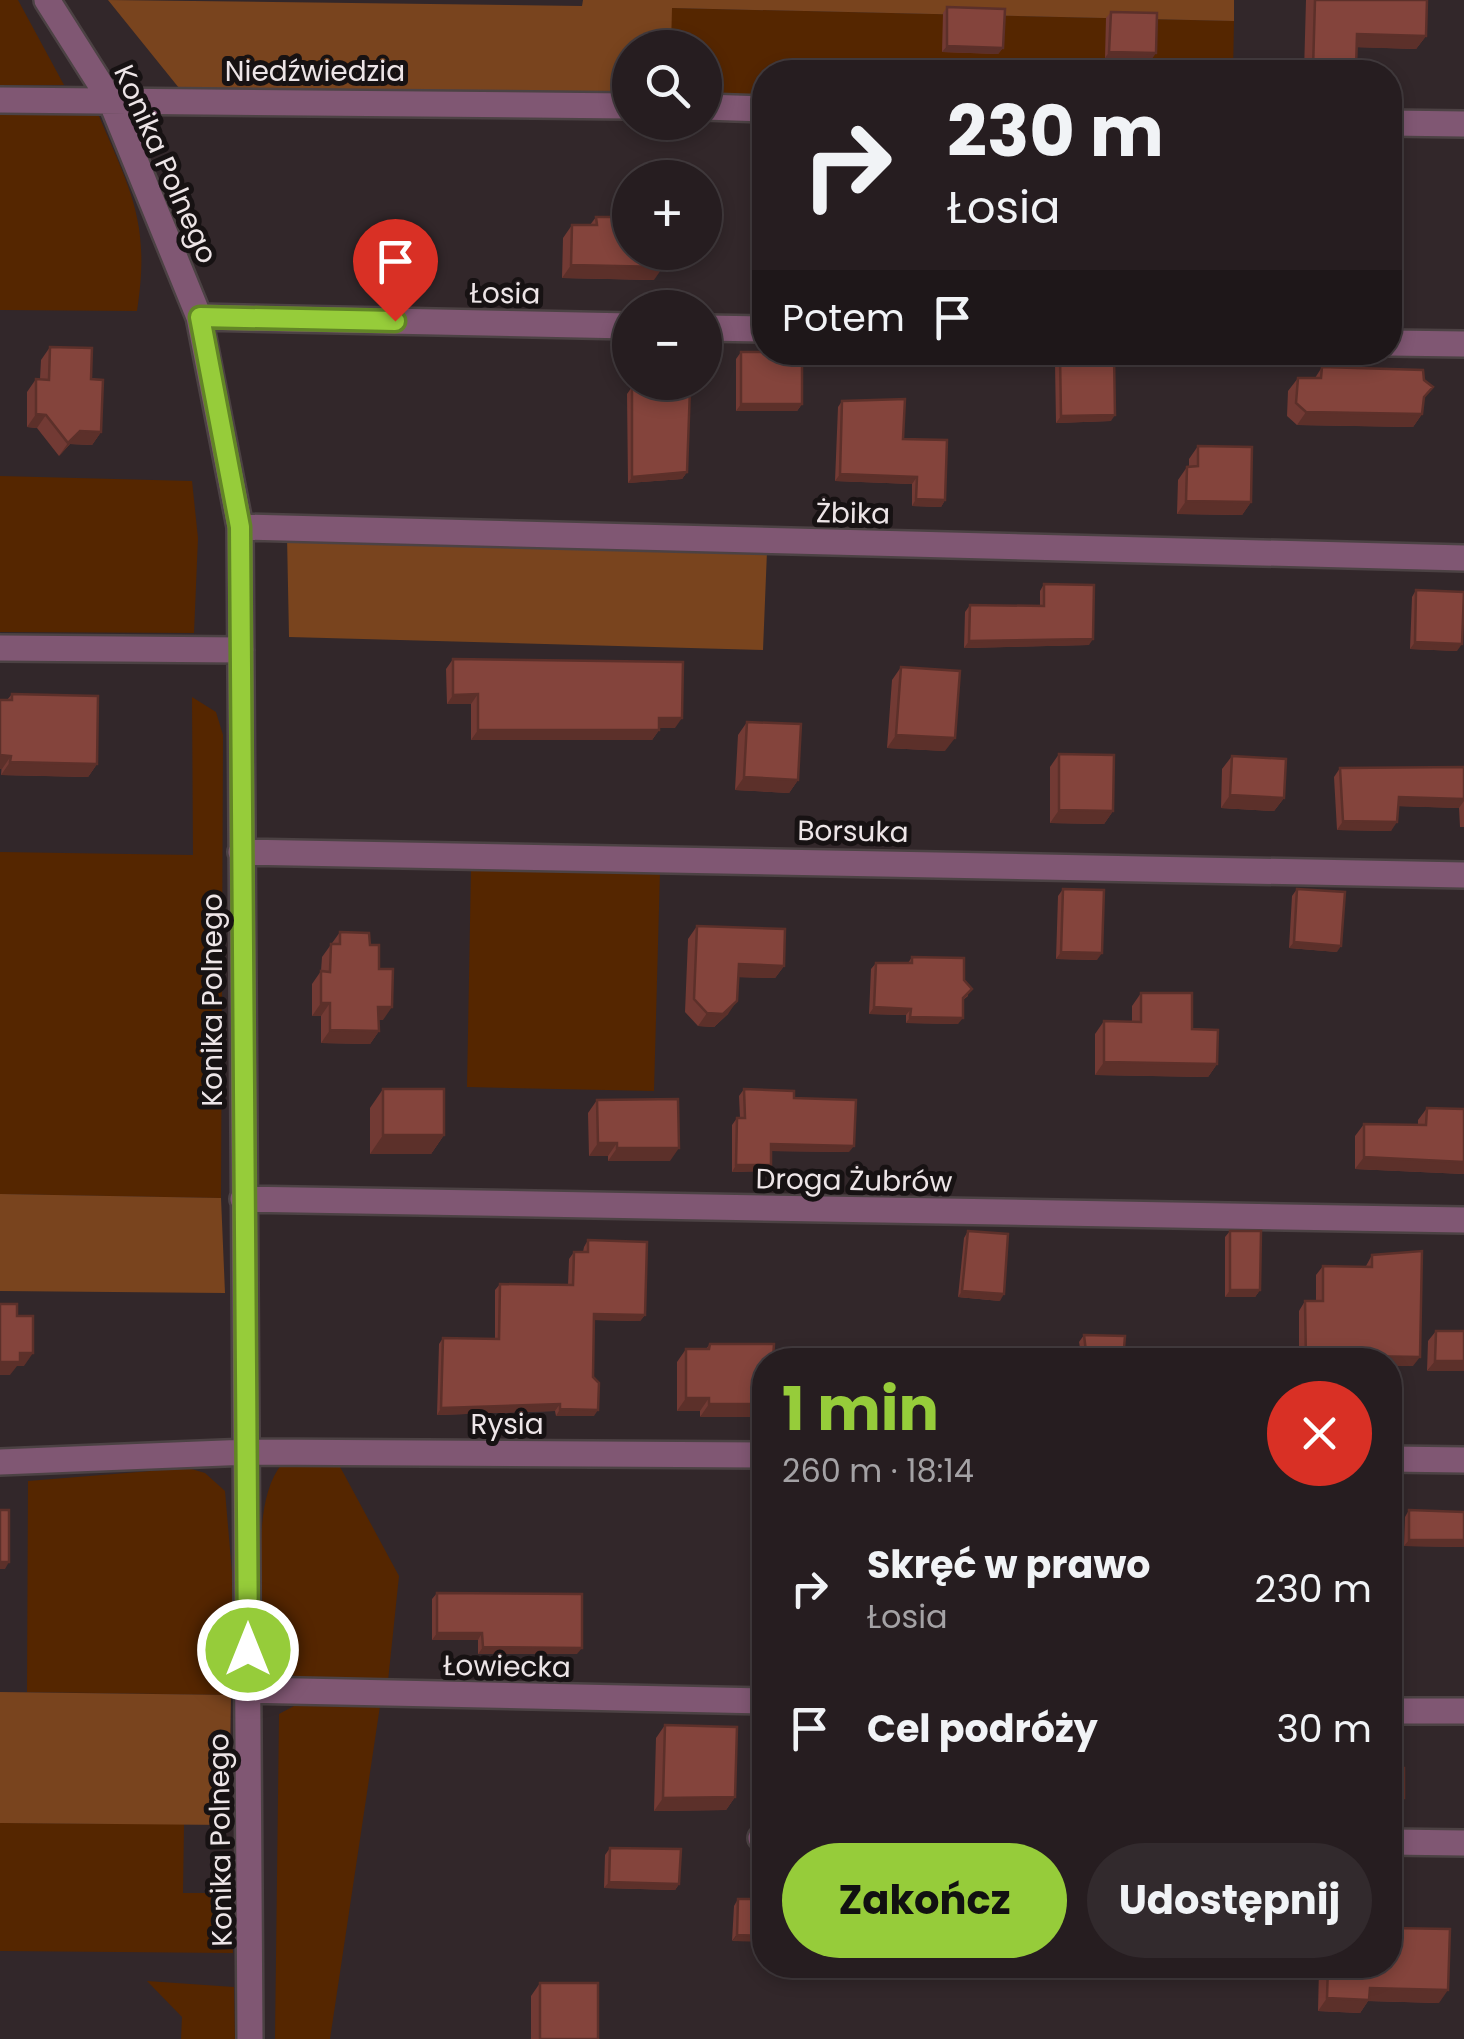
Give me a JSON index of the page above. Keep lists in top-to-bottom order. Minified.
{"streets":{"street":["Niedźwiedzia","Konika Polnego","Łosia","Żbika","Borsuka","Droga Żubrów","Rysia","Łowiecka"]},"crossings":[["Niedźwiedzia","Konika Polnego"],["Konika Polnego","Łosia"],["Konika Polnego","Żbika"],["Konika Polnego","Borsuka"],["Konika Polnego","Droga Żubrów"],["Konika Polnego","Rysia"],["Konika Polnego","Łowiecka"]],"page":{"map_buttons":["+","−"],"turn":["230 m","Łosia"],"then":"Potem","heading":["1 min","260 m · 18:14"],"list":[{"name":"Skręć w prawo","note":"Łosia","value":"230 m"},{"name":"Cel podróży","value":"30 m"}],"buttons":["Zakończ","Udostępnij"]}}
